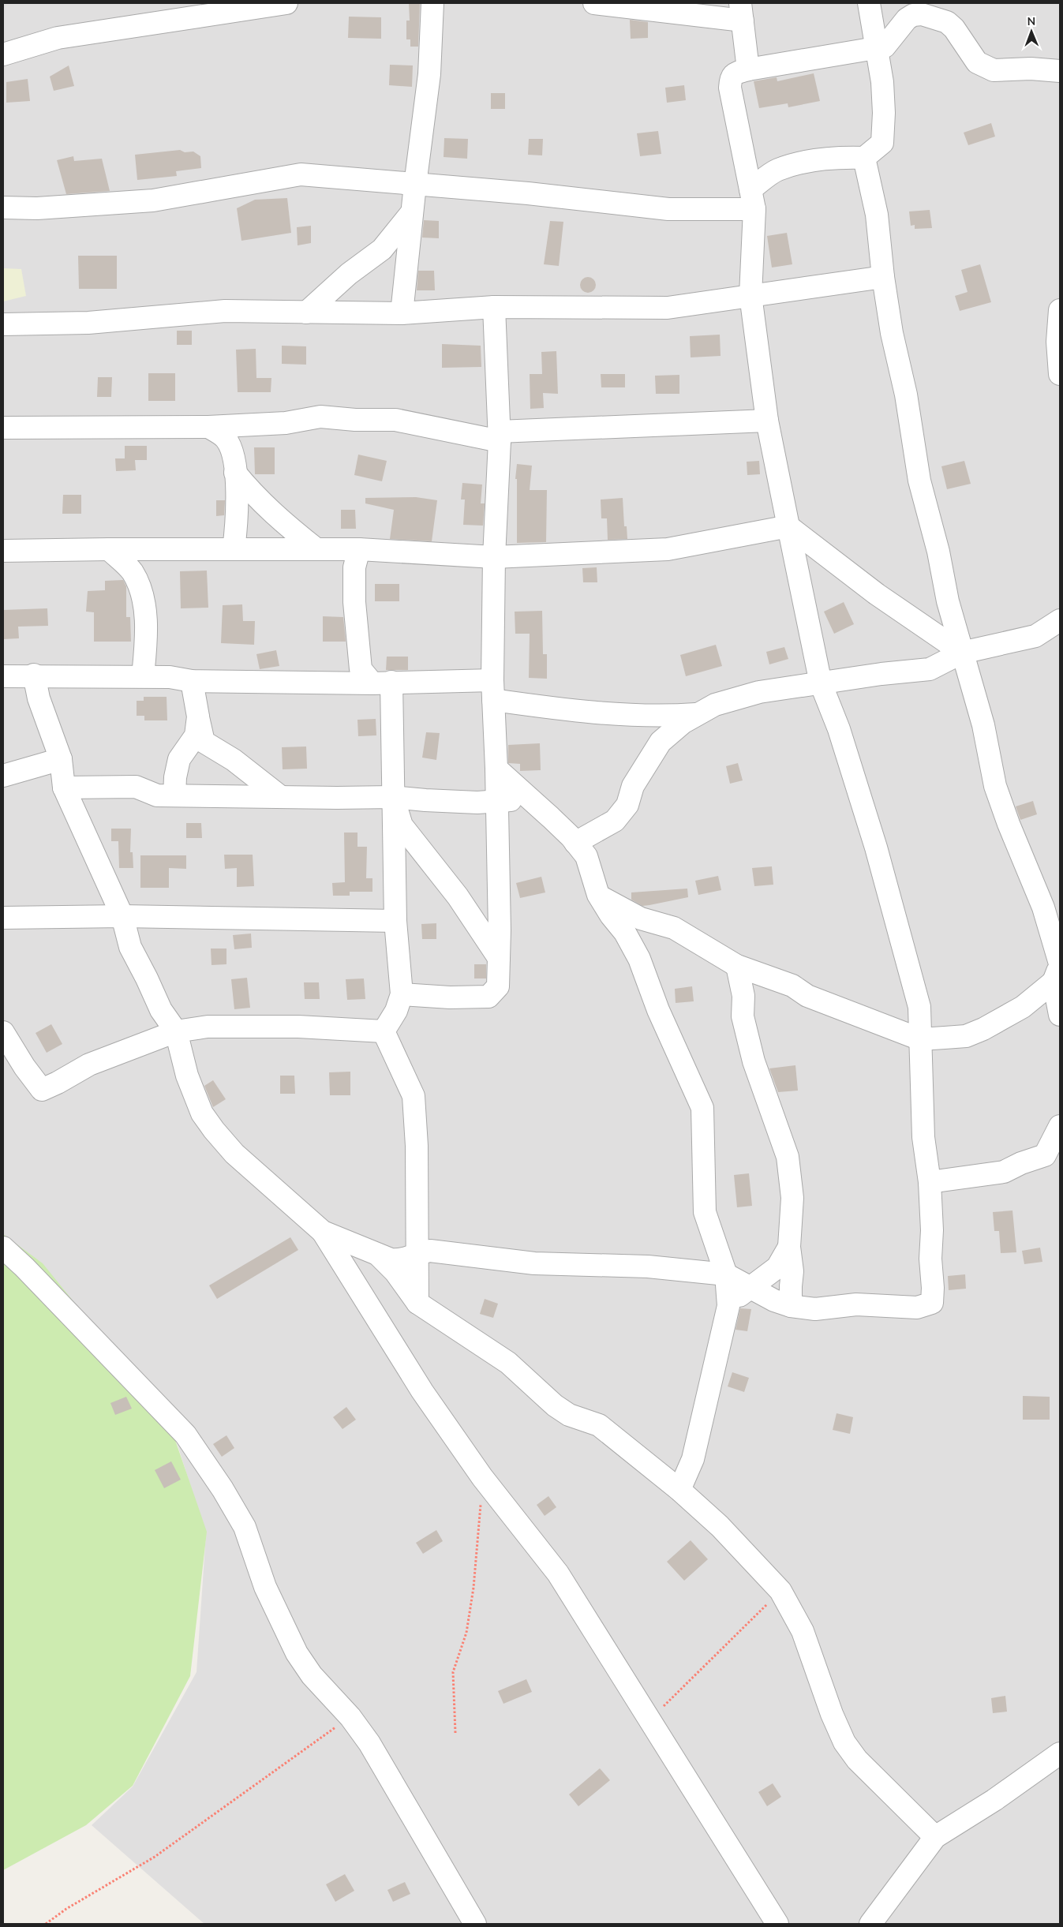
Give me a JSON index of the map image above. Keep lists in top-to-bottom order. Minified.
{"north":"top"}
